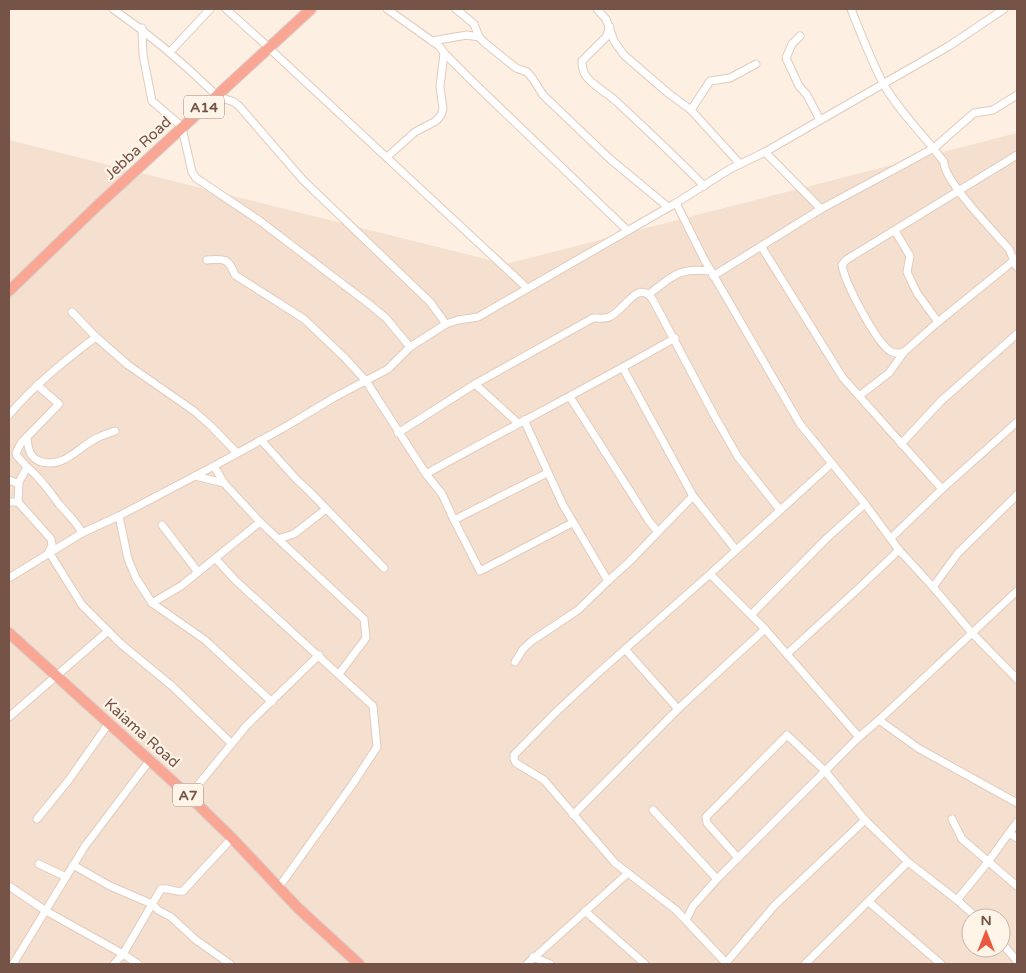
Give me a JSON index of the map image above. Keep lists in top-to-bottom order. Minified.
{"streets":{"highway":["A14","Jebba Road","Kaiama Road","A7"]},"north":"top"}
